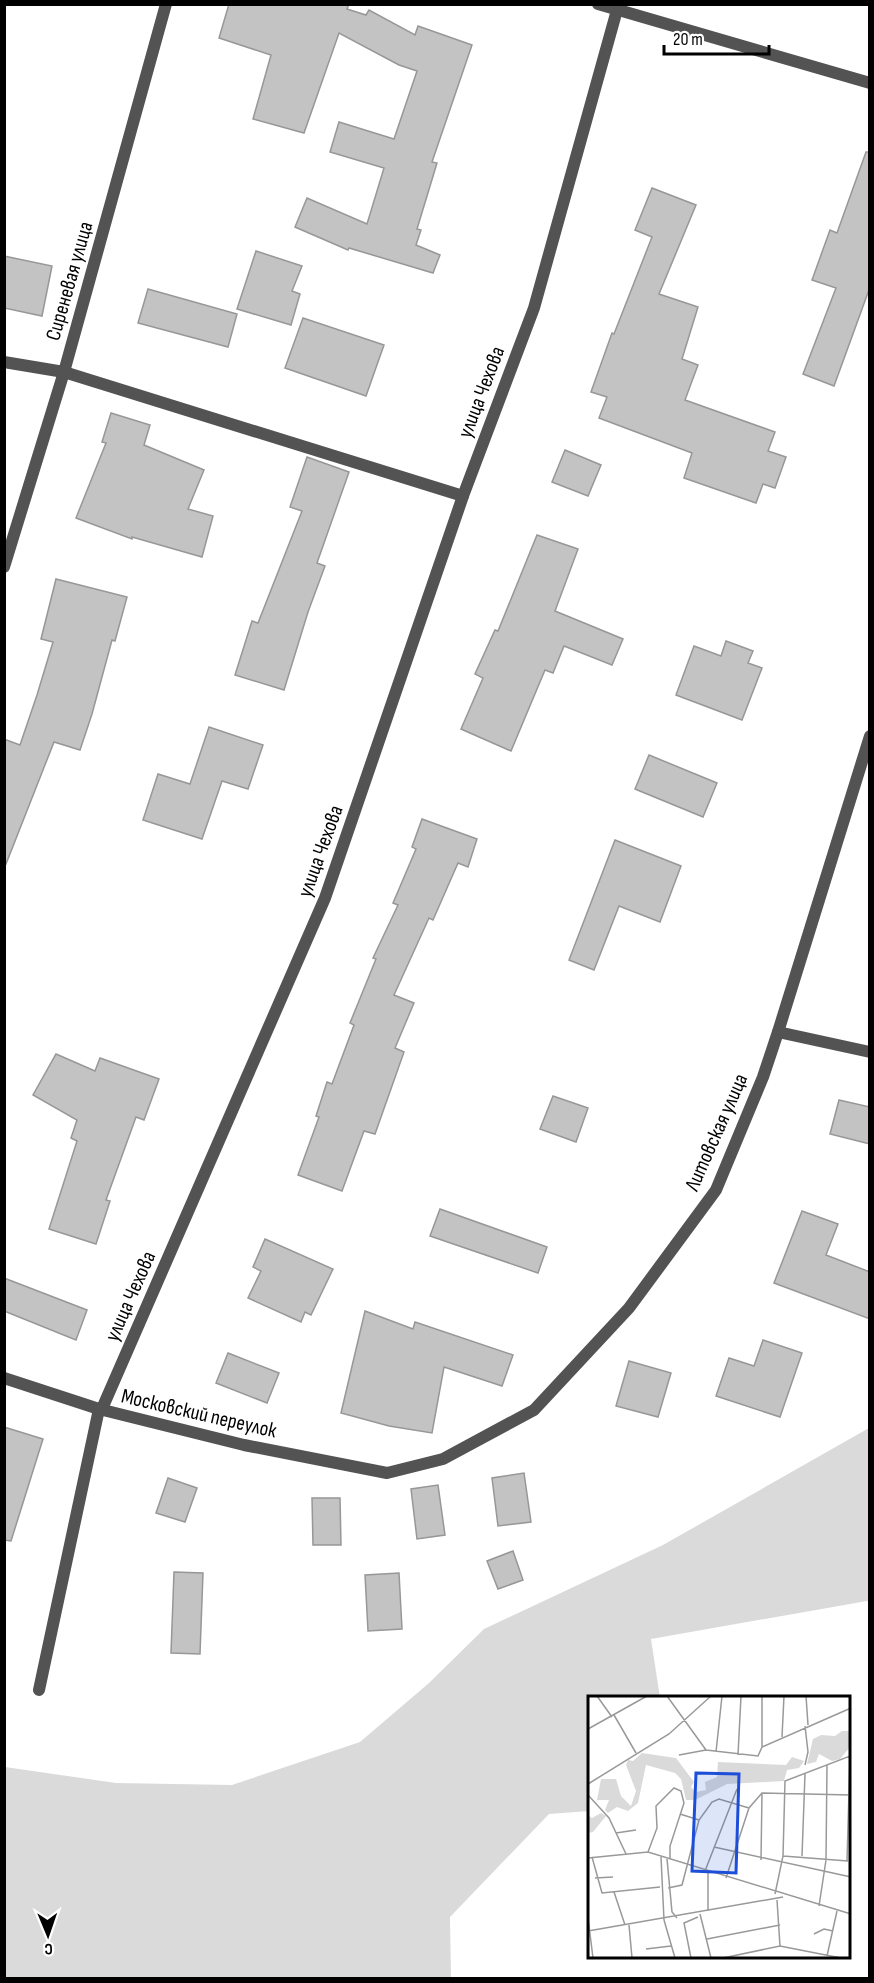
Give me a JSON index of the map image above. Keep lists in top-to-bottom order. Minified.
{"streets":{"street":["Сиреневая улица","улица Чехова","Литовская улица","Московский переулок"]},"crossings":[["улица Чехова","Московский переулок"],["Литовская улица","Московский переулок"]],"scale_bar":"20 m","north":"bottom"}
